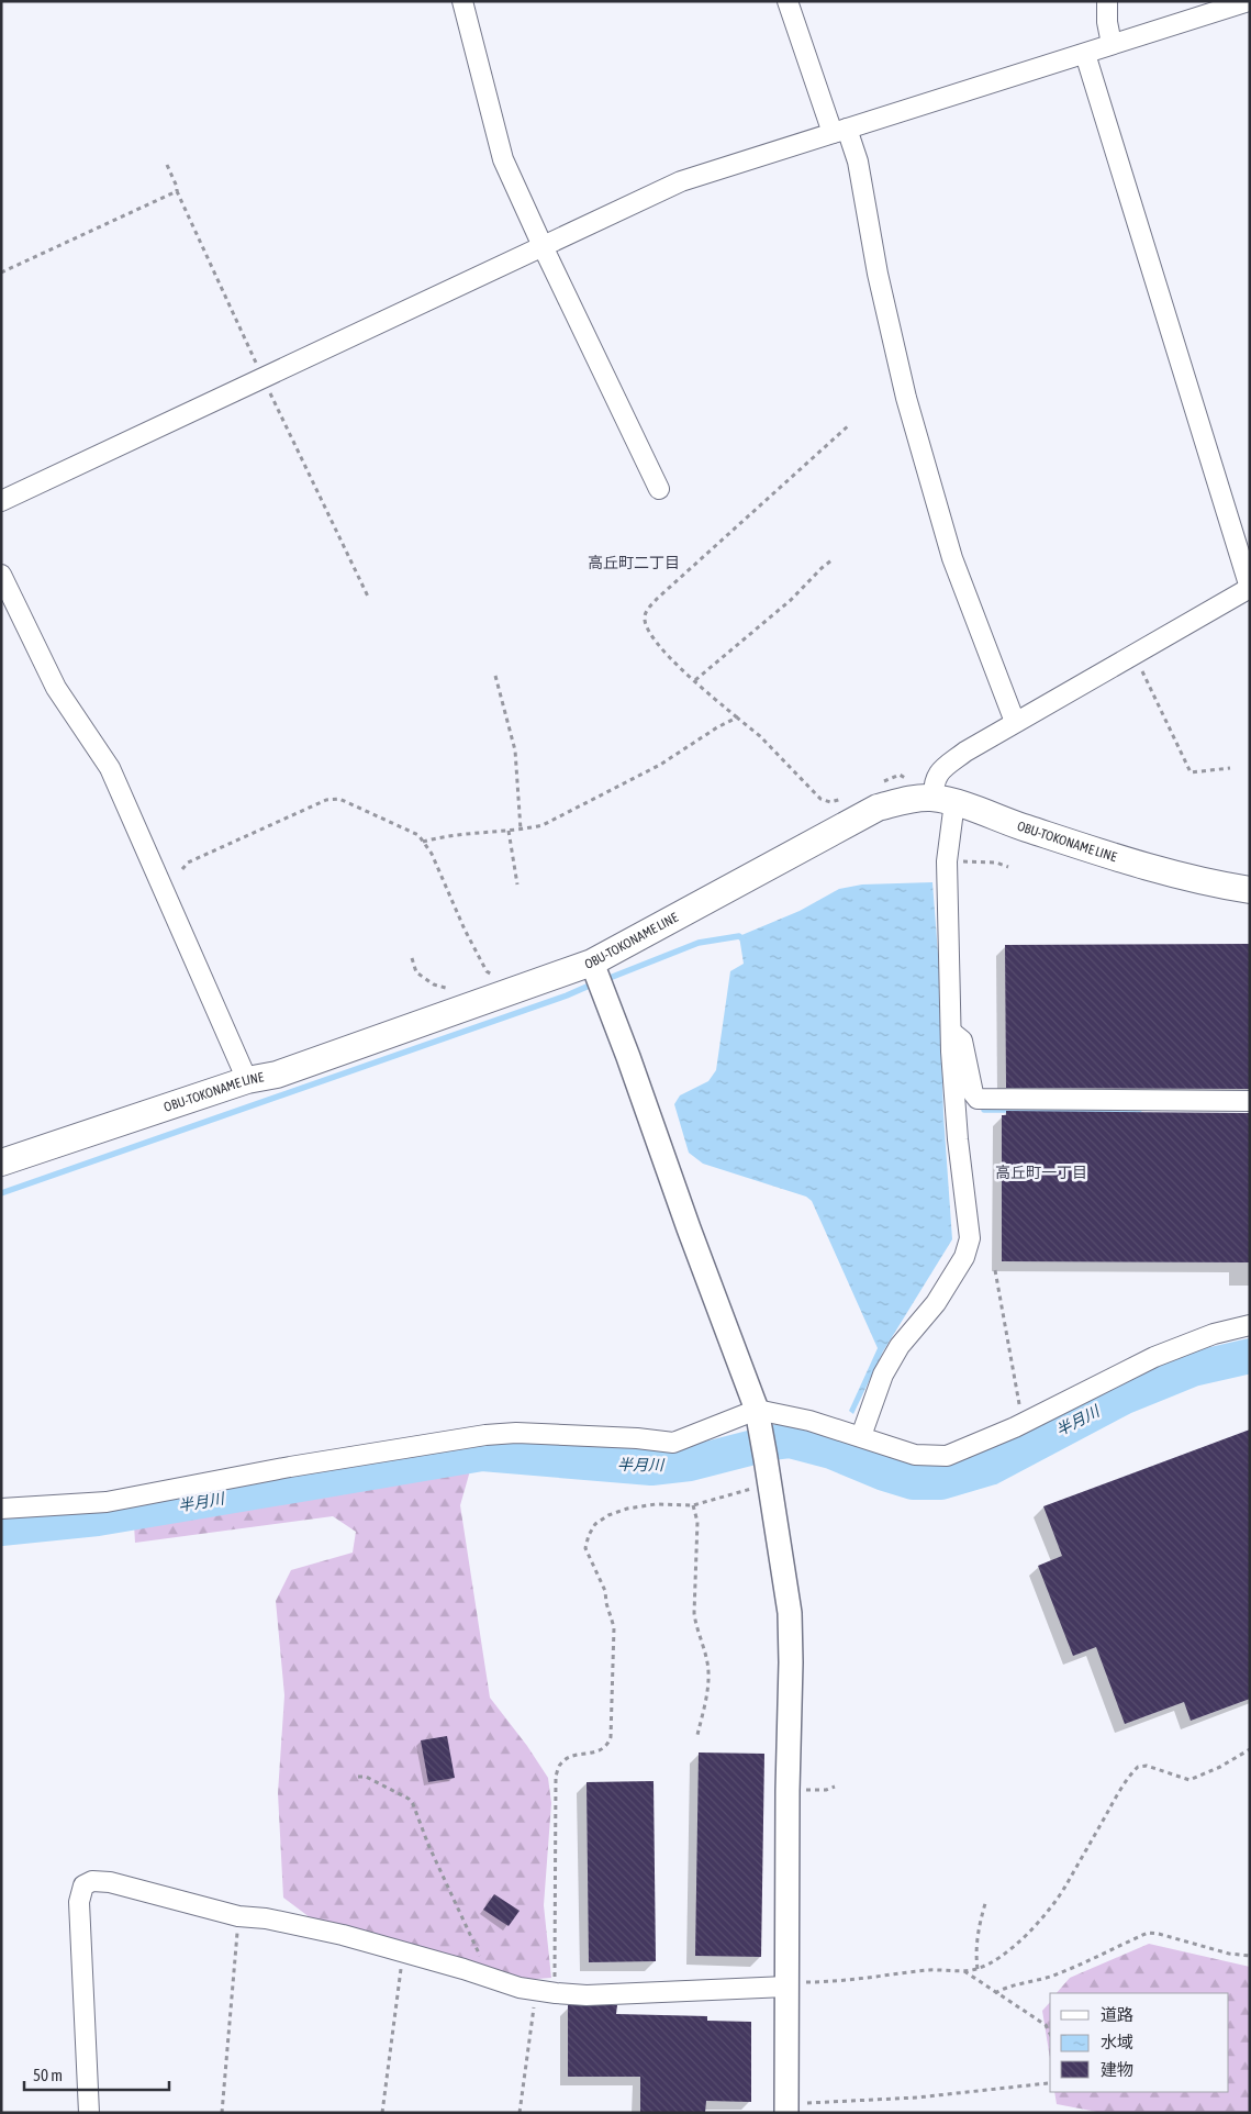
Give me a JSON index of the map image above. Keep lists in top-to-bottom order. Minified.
{"streets":{"main road":["OBU-TOKONAME LINE"]},"districts":["高丘町二丁目","高丘町一丁目"],"water":["半月川"],"legend":["道路","水域","建物"],"scale_bar":"50 m"}
